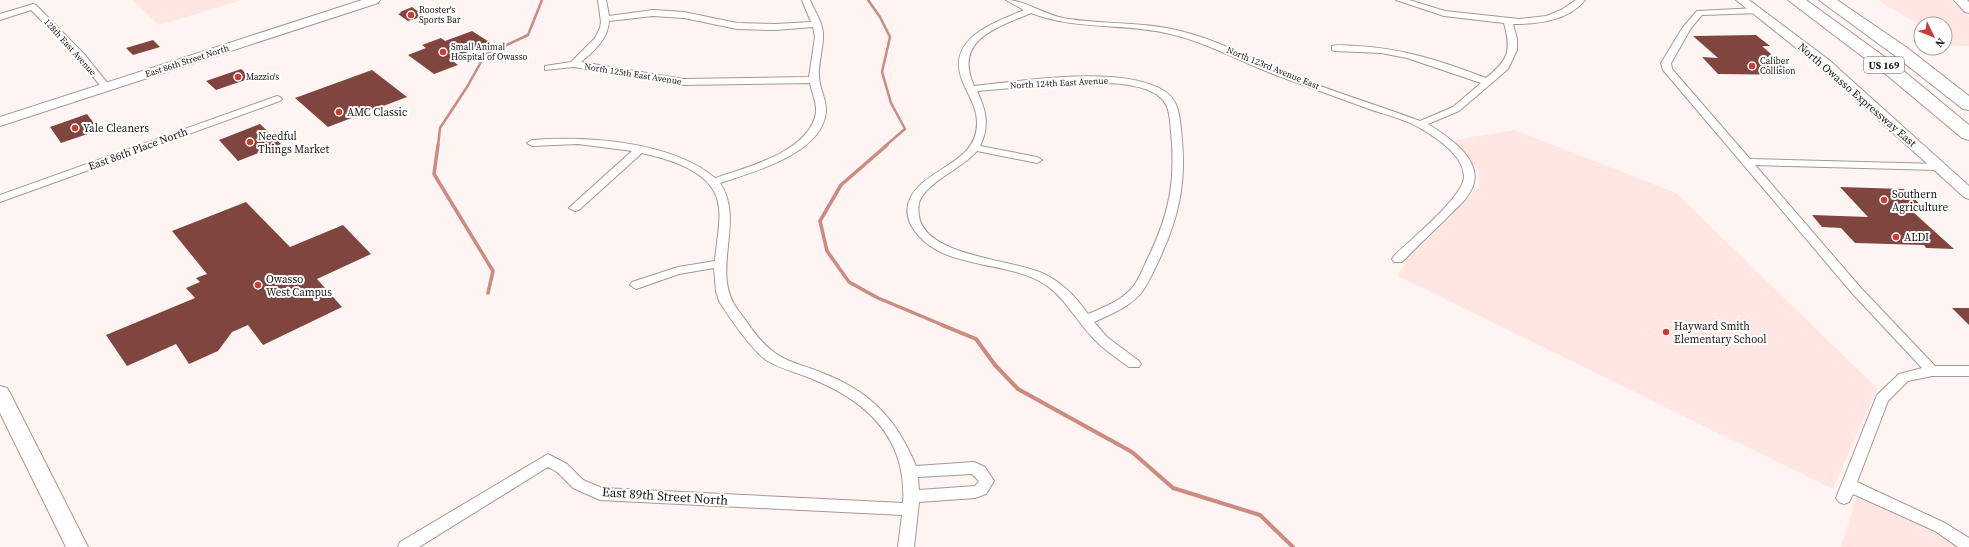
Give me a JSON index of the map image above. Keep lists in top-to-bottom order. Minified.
{"streets":{"highway":["US 169"],"main road":["East 86th Street North","North Owasso Expressway East"],"street":["128th East Avenue","North 123rd Avenue East","North 125th East Avenue","North 124th East Avenue","East 86th Place North","East 89th Street North"]},"crossings":[["128th East Avenue","East 86th Street North"]],"places":["Rooster's Sports Bar","Small Animal Hospital of Owasso","Caliber Collision","Mazzio's","AMC Classic","Yale Cleaners","Needful Things Market","Southern Agriculture","ALDI","Owasso West Campus","Hayward Smith Elementary School"],"north":"bottom right"}
